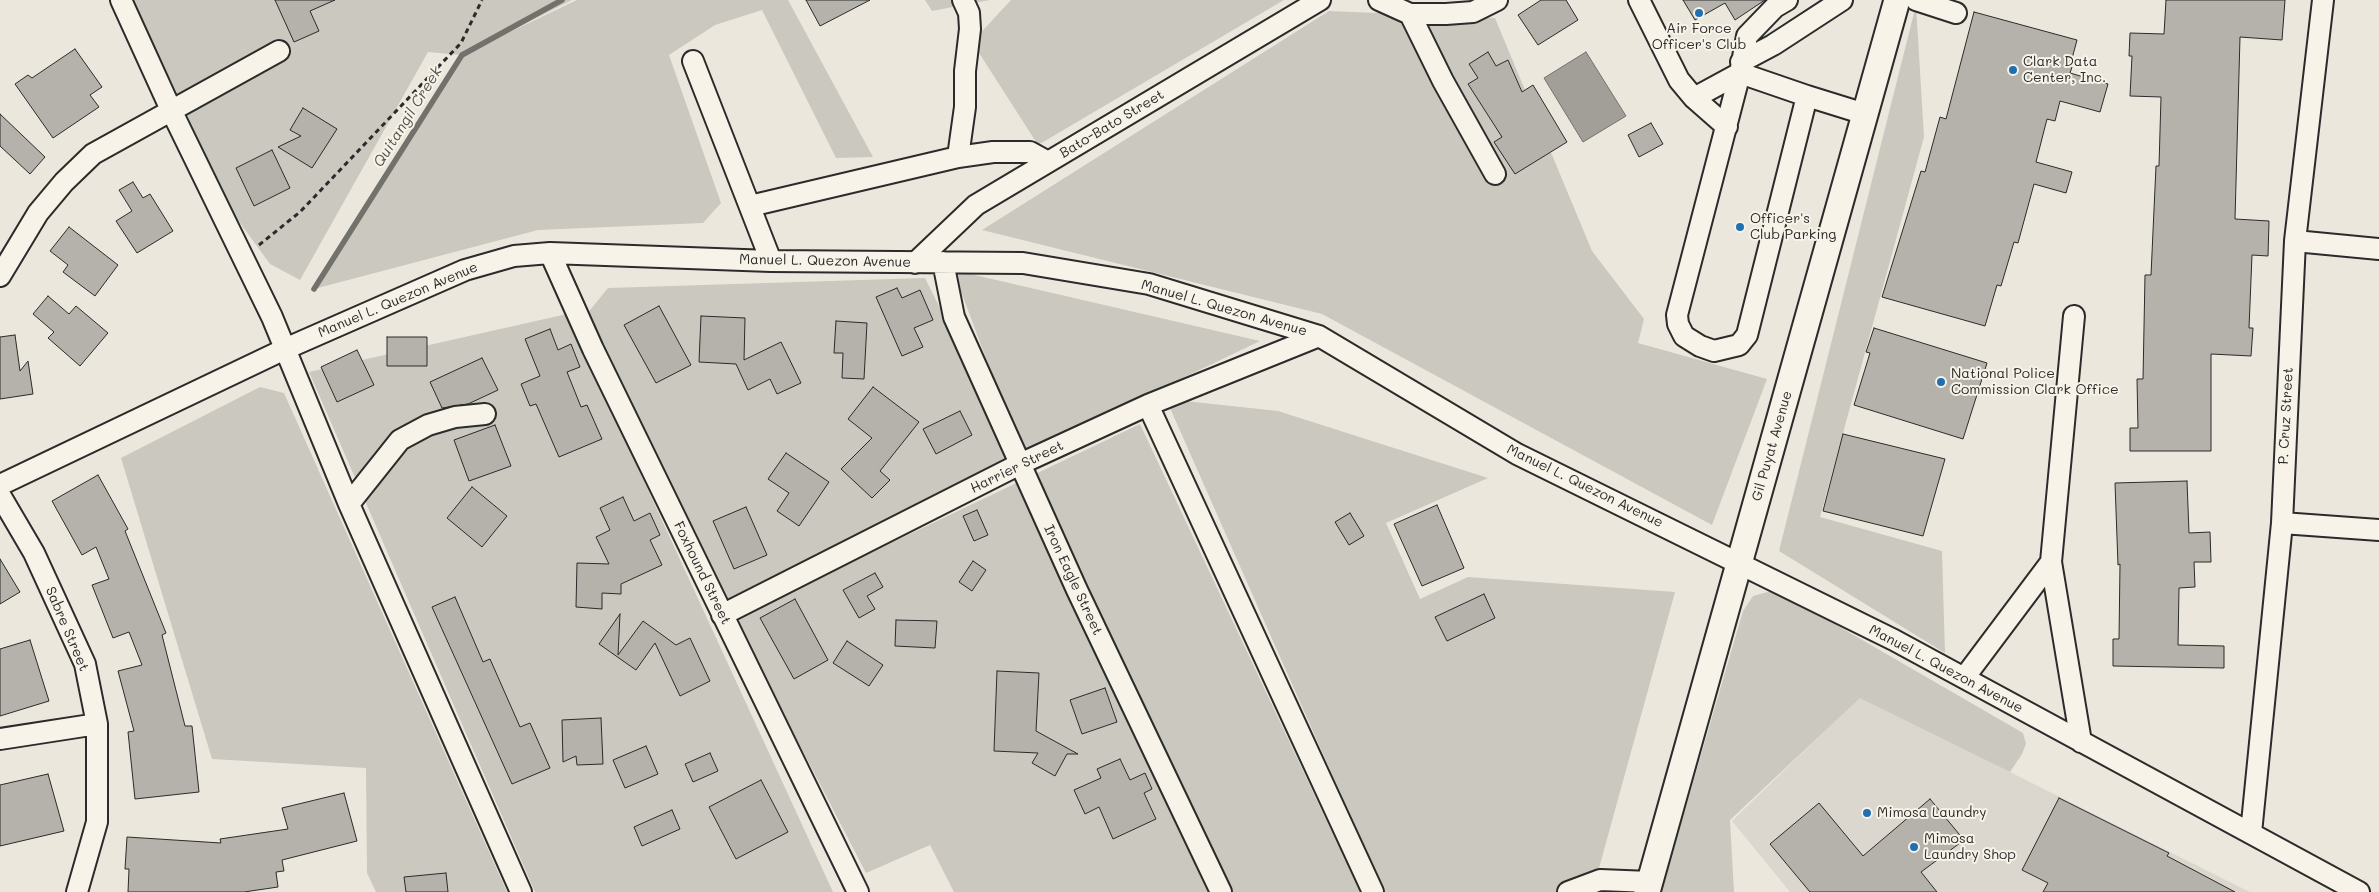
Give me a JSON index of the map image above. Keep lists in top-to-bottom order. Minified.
{"streets":{"main road":["Gil Puyat Avenue"],"street":["Bato-Bato Street","Manuel L. Quezon Avenue","P. Cruz Street","Harrier Street","Foxhound Street","Iron Eagle Street","Sabre Street"]},"crossings":[["Bato-Bato Street","Manuel L. Quezon Avenue"],["Manuel L. Quezon Avenue","P. Cruz Street"],["Manuel L. Quezon Avenue","Gil Puyat Avenue"],["Manuel L. Quezon Avenue","Harrier Street"],["Manuel L. Quezon Avenue","Foxhound Street"],["Manuel L. Quezon Avenue","Iron Eagle Street"],["Harrier Street","Foxhound Street"],["Harrier Street","Iron Eagle Street"]],"water":["Quitangil Creek"],"places":["Air Force Officer's Club","Clark Data Center, Inc.","Officer's Club Parking","National Police Commission Clark Office","Mimosa Laundry","Mimosa Laundry Shop"]}
